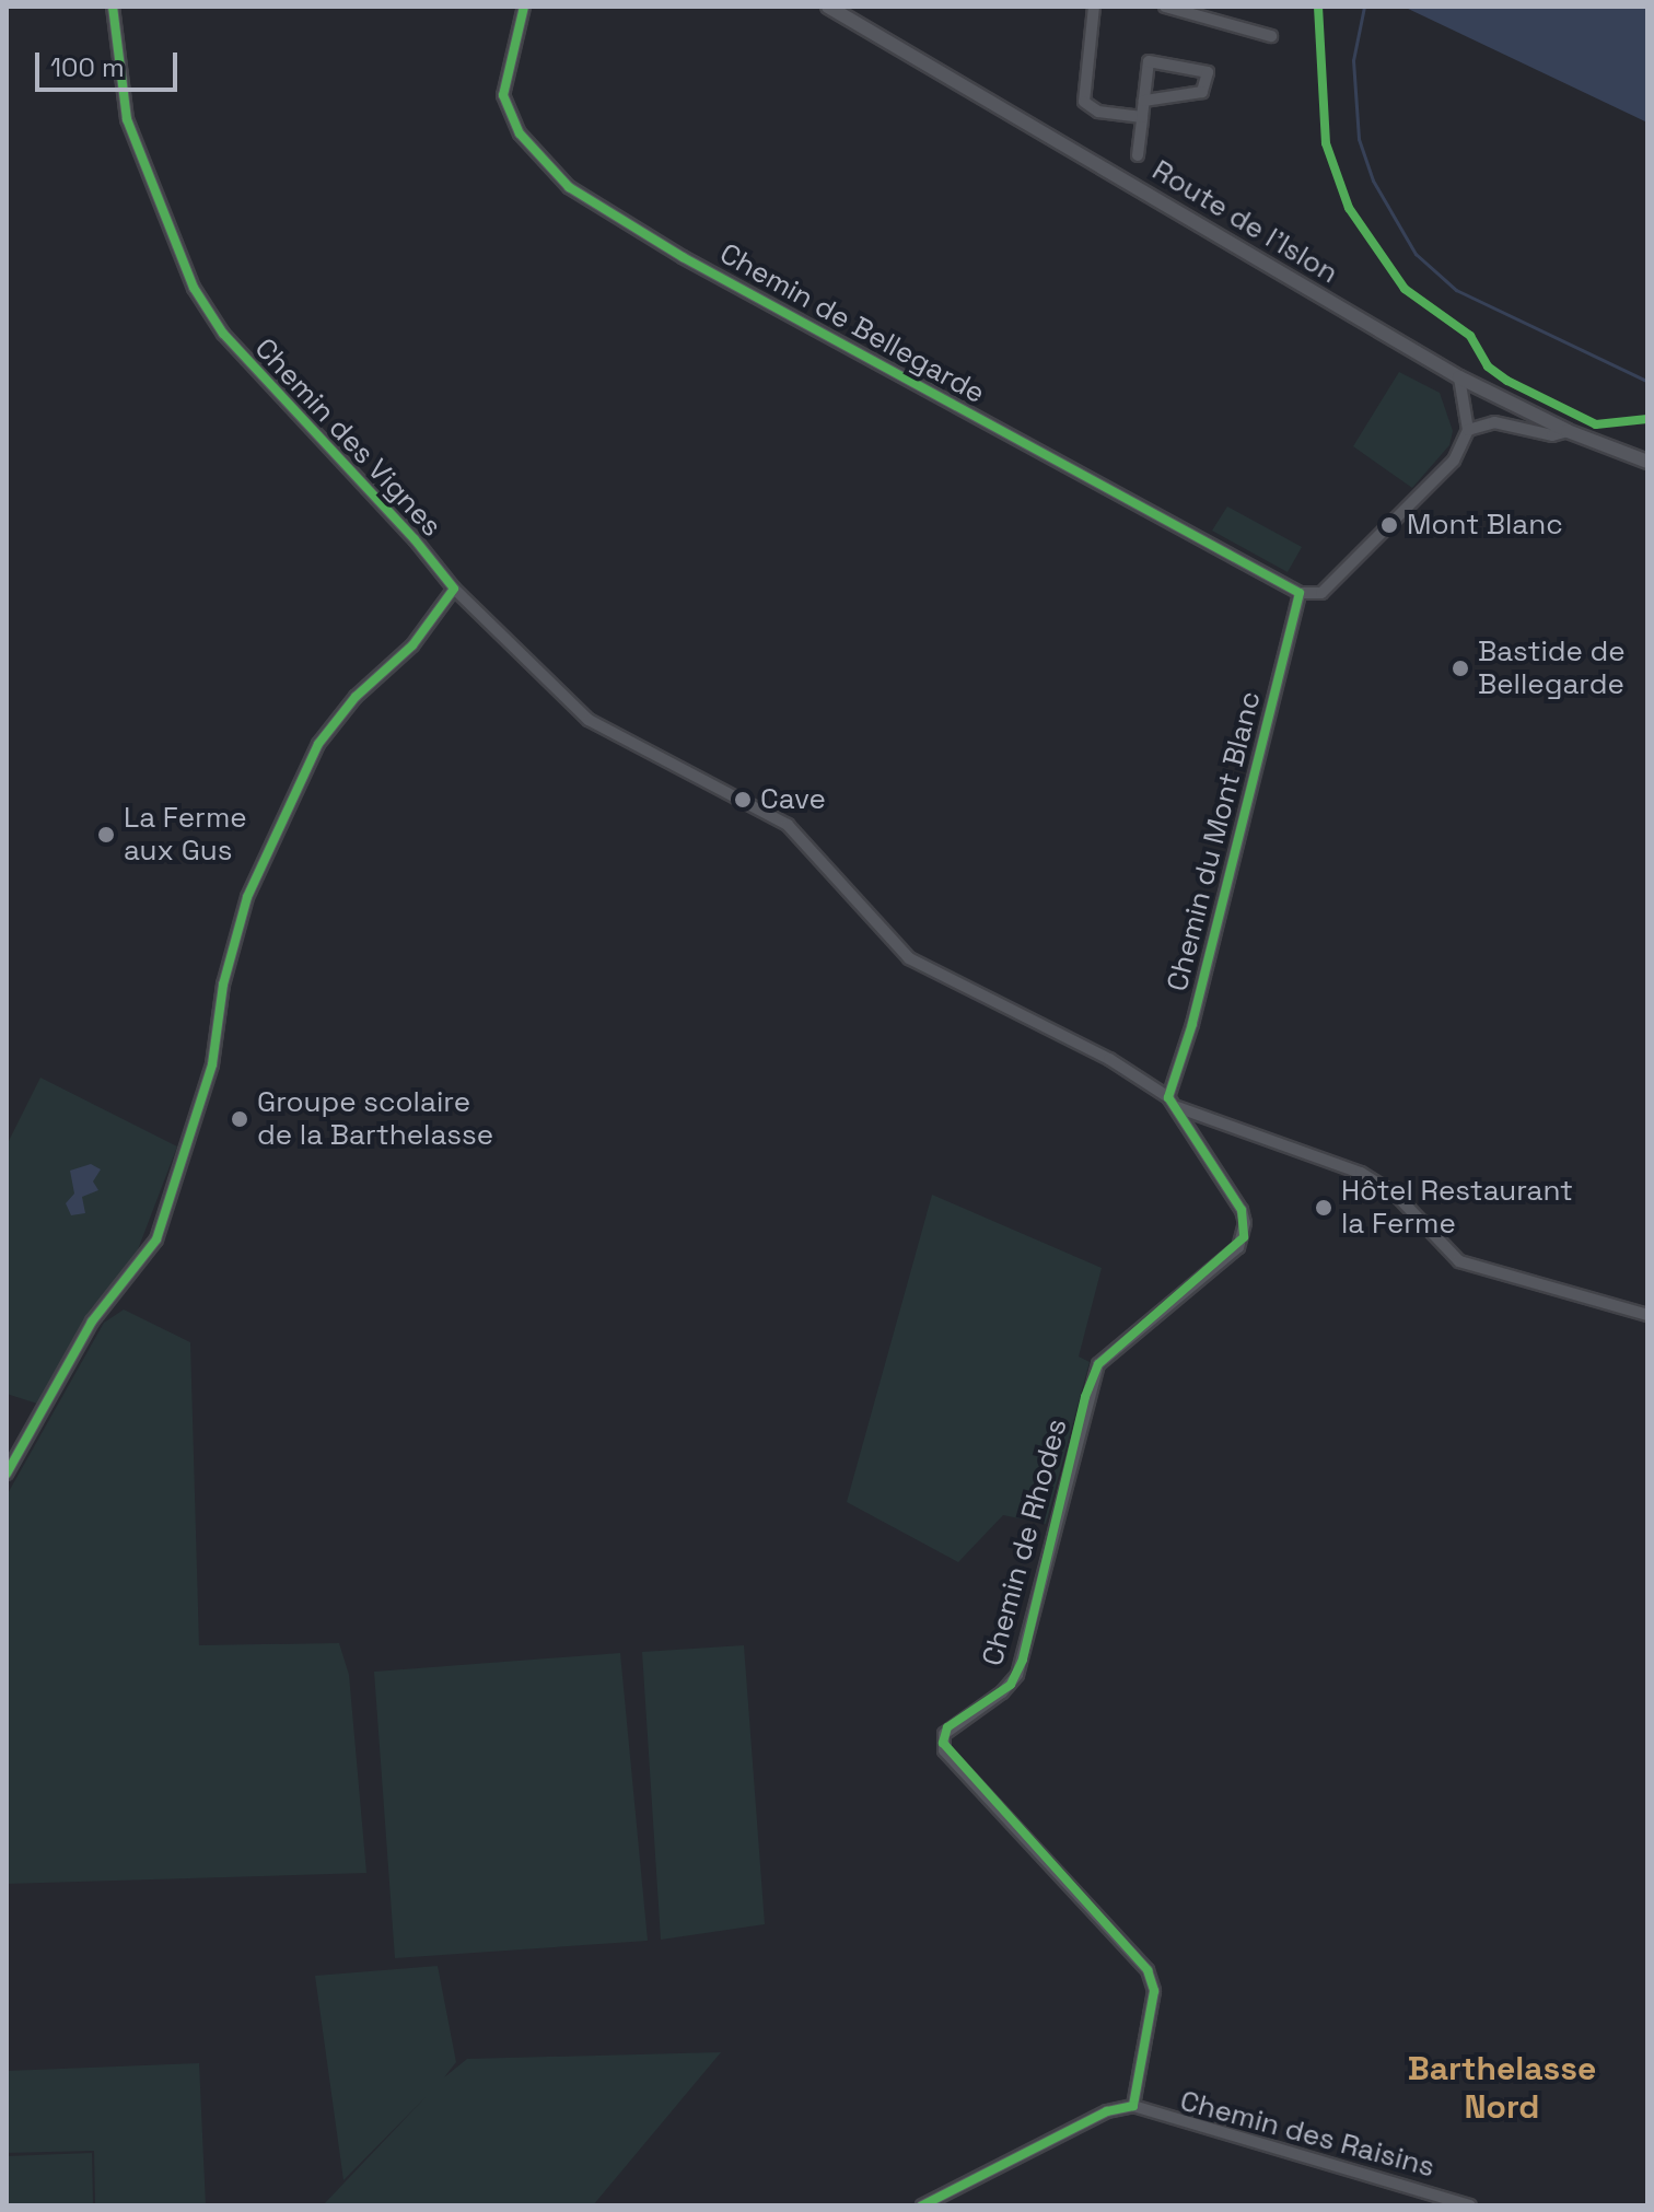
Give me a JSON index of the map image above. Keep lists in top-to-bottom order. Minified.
{"streets":{"street":["Route de l'Islon","Chemin de Bellegarde","Chemin des Vignes","Chemin du Mont Blanc","Chemin de Rhodes","Chemin des Raisins"]},"crossings":[["Chemin de Bellegarde","Chemin du Mont Blanc"],["Chemin du Mont Blanc","Chemin de Rhodes"],["Chemin de Rhodes","Chemin des Raisins"]],"districts":["Barthelasse Nord"],"places":["Mont Blanc","Bastide de Bellegarde","Cave","La Ferme aux Gus","Groupe scolaire de la Barthelasse","Hôtel Restaurant la Ferme"],"scale_bar":"100 m"}
